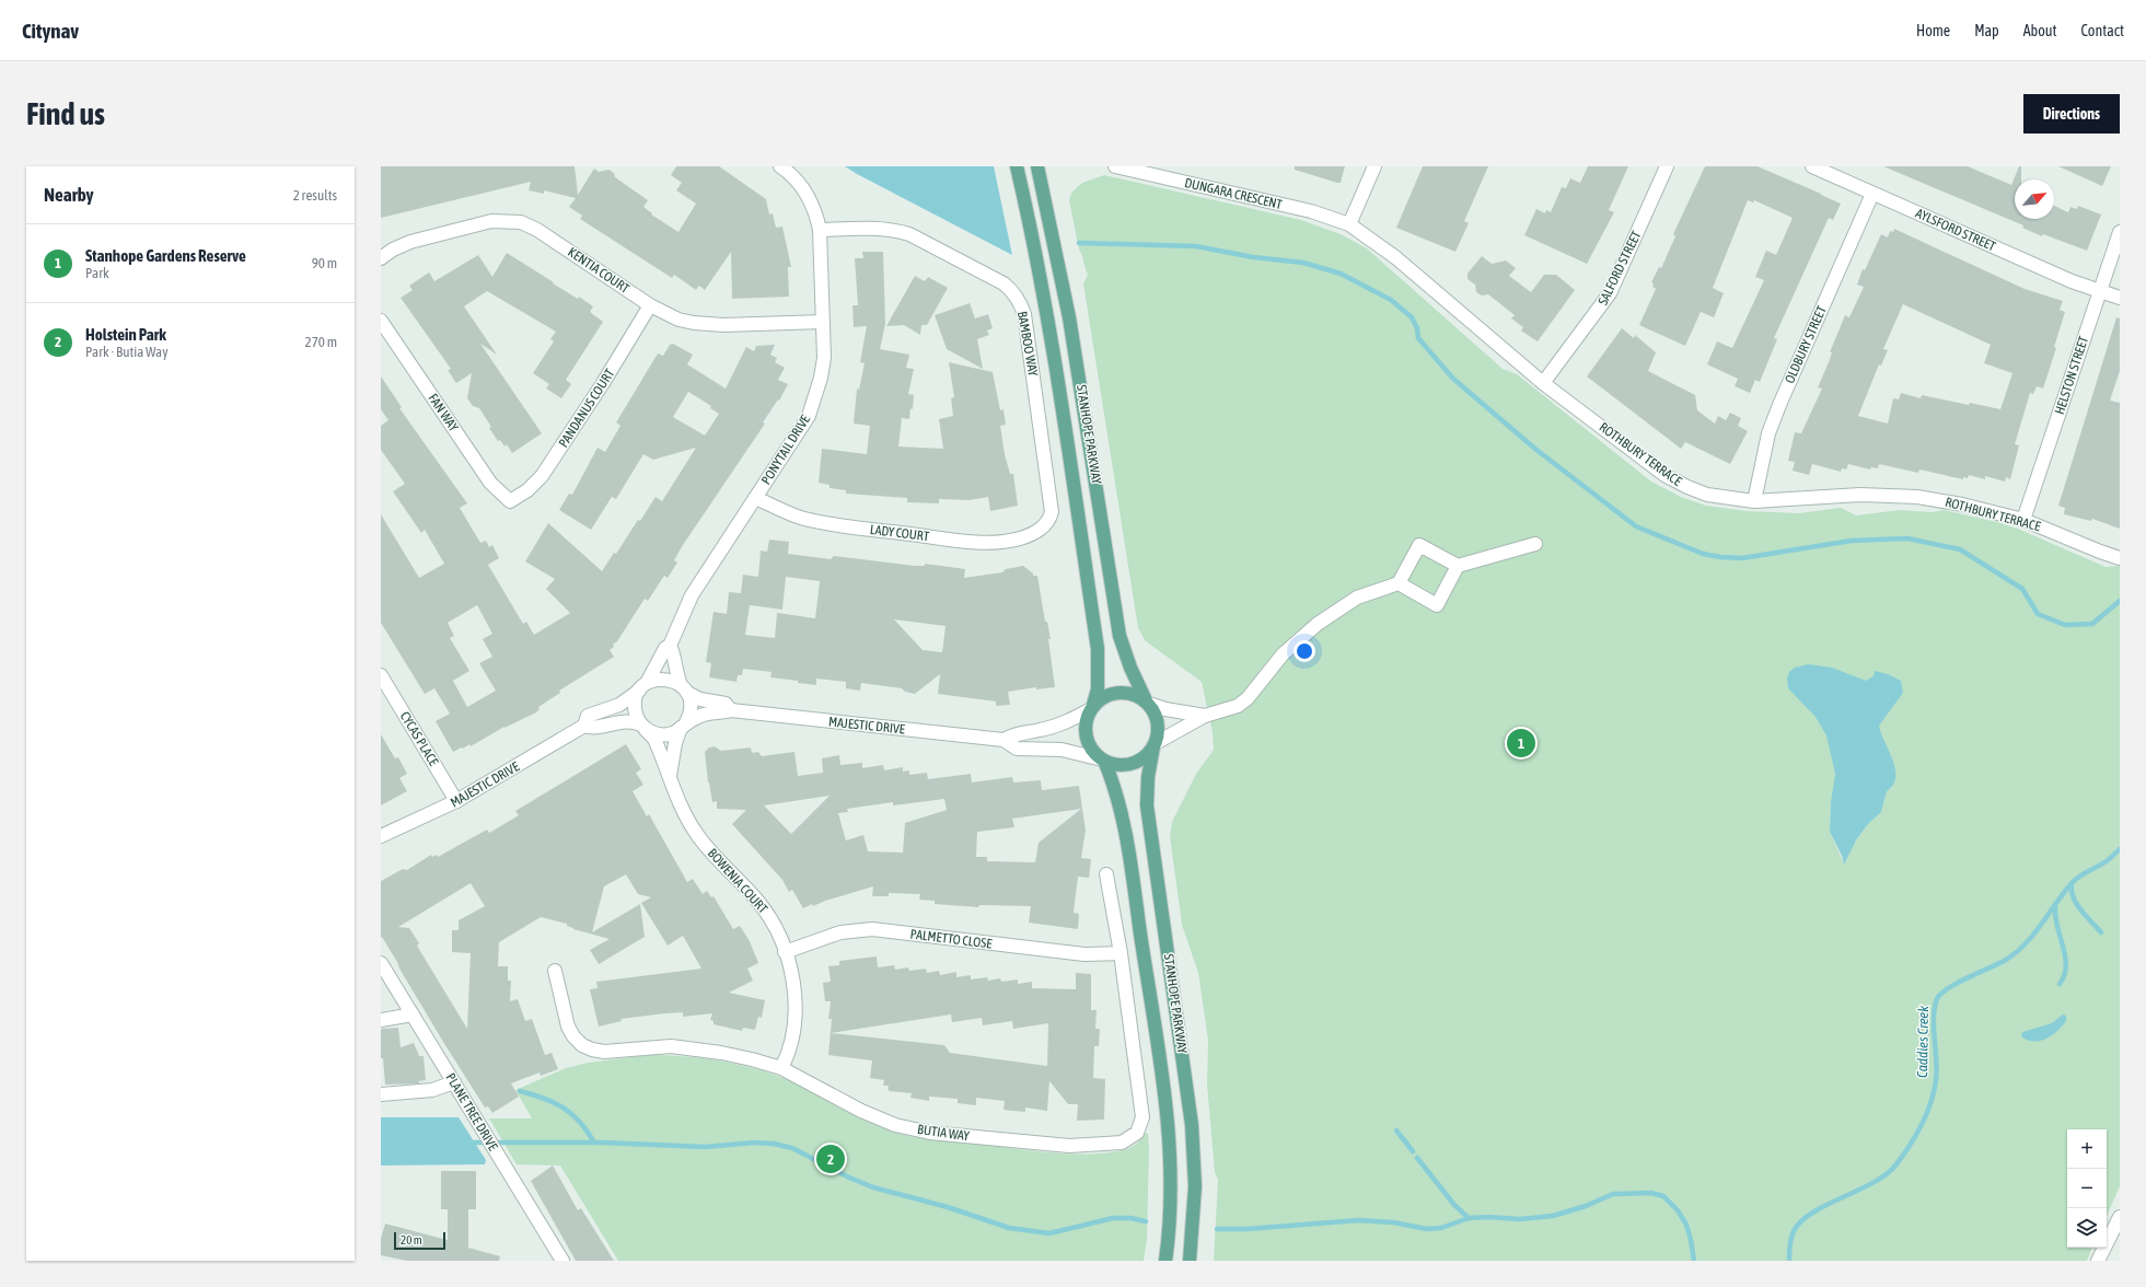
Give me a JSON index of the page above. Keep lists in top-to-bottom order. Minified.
{"streets":{"main road":["STANHOPE PARKWAY"],"street":["DUNGARA CRESCENT","AYLSFORD STREET","SALFORD STREET","KENTIA COURT","BAMBOO WAY","OLDBURY STREET","HELSTON STREET","PANDANUS COURT","FAN WAY","PONYTAIL DRIVE","ROTHBURY TERRACE","LADY COURT","MAJESTIC DRIVE","CYCAS PLACE","BOWENIA COURT","PALMETTO CLOSE","PLANE TREE DRIVE","BUTIA WAY"]},"crossings":[["DUNGARA CRESCENT","ROTHBURY TERRACE"],["AYLSFORD STREET","OLDBURY STREET"],["AYLSFORD STREET","HELSTON STREET"],["SALFORD STREET","ROTHBURY TERRACE"],["KENTIA COURT","PANDANUS COURT"],["KENTIA COURT","PONYTAIL DRIVE"],["BAMBOO WAY","PONYTAIL DRIVE"],["BAMBOO WAY","LADY COURT"],["OLDBURY STREET","ROTHBURY TERRACE"],["HELSTON STREET","ROTHBURY TERRACE"],["PANDANUS COURT","FAN WAY"],["STANHOPE PARKWAY","MAJESTIC DRIVE"],["PONYTAIL DRIVE","LADY COURT"],["PONYTAIL DRIVE","MAJESTIC DRIVE"],["PONYTAIL DRIVE","BOWENIA COURT"],["MAJESTIC DRIVE","CYCAS PLACE"],["MAJESTIC DRIVE","BOWENIA COURT"],["BOWENIA COURT","PALMETTO CLOSE"],["BOWENIA COURT","BUTIA WAY"],["PALMETTO CLOSE","BUTIA WAY"]],"water":["Caddies Creek"],"scale_bar":"20 m","north":"top right","page":{"header":"Citynav","nav":["Home","Map","About","Contact"],"buttons":"Directions","title":"Find us","heading":["Nearby","2 results"],"list":[{"mark":"1","name":"Stanhope Gardens Reserve","note":"Park","value":"90 m"},{"mark":"2","name":"Holstein Park","note":"Park · Butia Way","value":"270 m"}],"pins":["1","2"],"map_buttons":["+","−"],"scale":"20 m"}}
